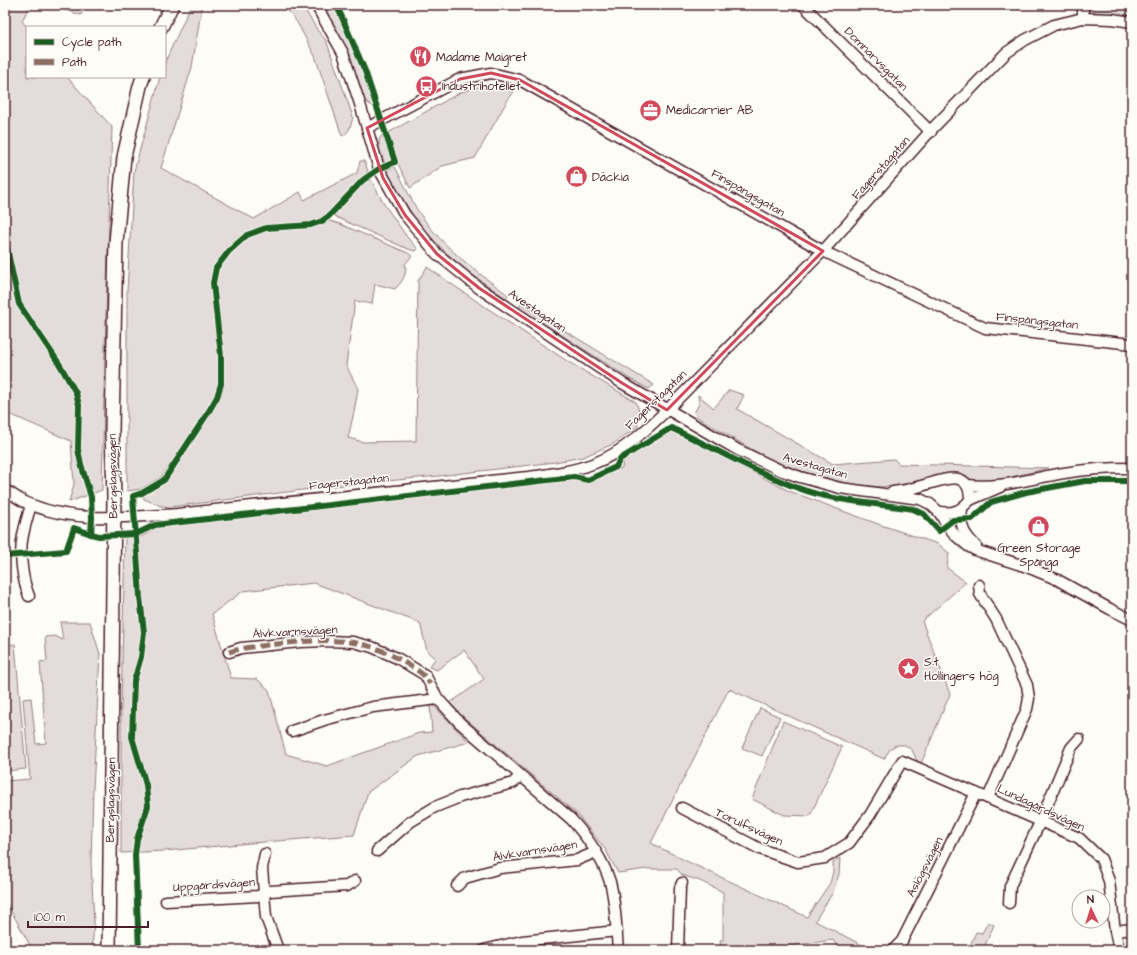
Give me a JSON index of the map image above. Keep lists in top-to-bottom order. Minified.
{"streets":{"main road":["Bergslagsvägen"],"street":["Domnarvsgatan","Fagerstagatan","Finspångsgatan","Avestagatan","Älvkvarnsvägen","Lundagårdsvägen","Torulfsvägen","Aslögsvägen","Uppgårdsvägen"]},"crossings":[["Domnarvsgatan","Fagerstagatan"],["Fagerstagatan","Finspångsgatan"],["Fagerstagatan","Avestagatan"],["Fagerstagatan","Bergslagsvägen"],["Finspångsgatan","Avestagatan"],["Lundagårdsvägen","Torulfsvägen"],["Lundagårdsvägen","Aslögsvägen"]],"places":{"restaurant":["Madame Maigret"],"bus stop":["Industrihotellet"],"office":["Medicarrier AB"],"shop":["Däckia","Green Storage Spånga"],"place":["S:t Hollingers hög"]},"legend":["Cycle path","Path"],"scale_bar":"100 m","north":"top"}
